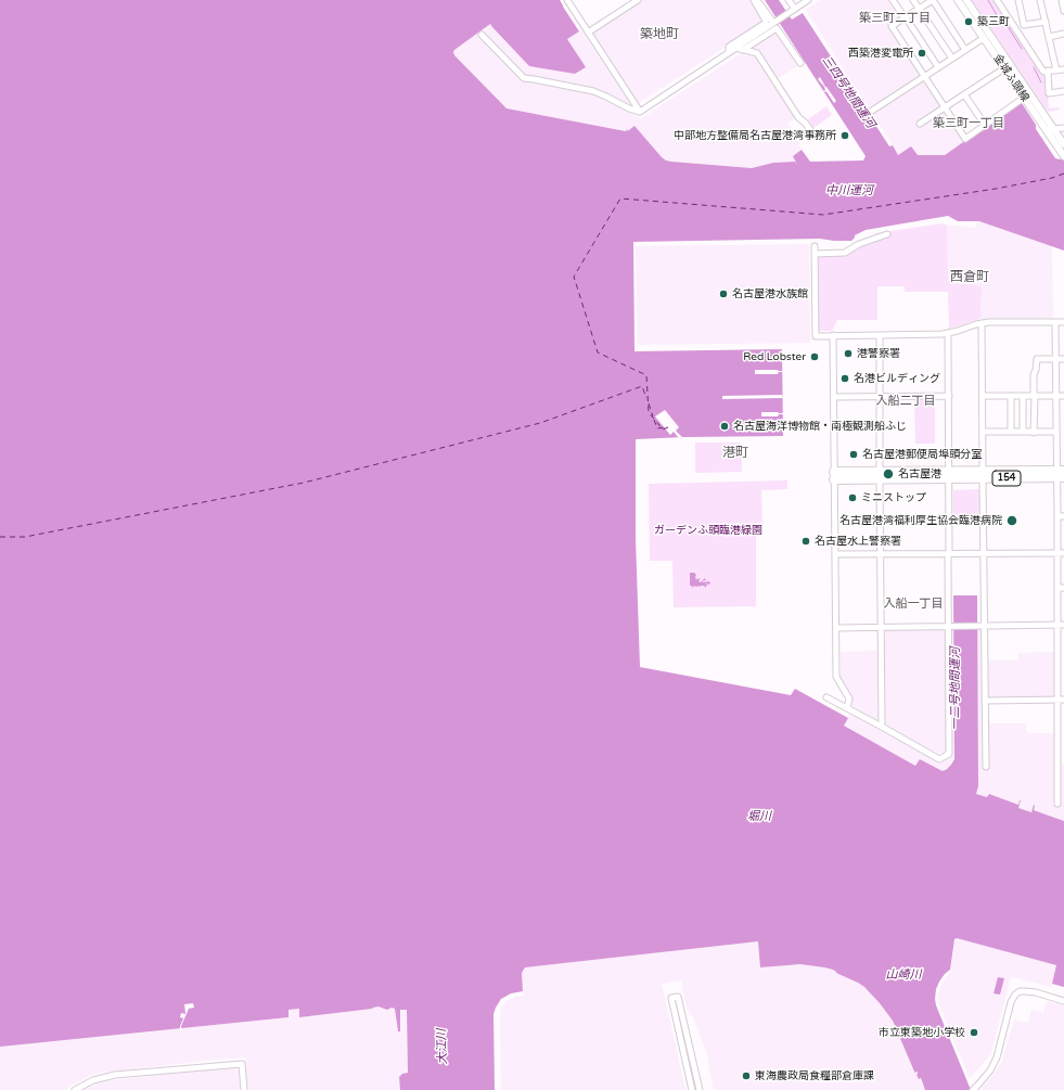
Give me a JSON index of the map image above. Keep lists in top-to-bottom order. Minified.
{"streets":{"highway":["154"],"main road":["金城ふ頭線"]},"districts":["築三町二丁目","築地町","築三町一丁目","西倉町","入船二丁目","港町","入船一丁目"],"water":["三四号地間運河","中川運河","一二号地間運河","堀川","山崎川","大江川"],"parks":["ガーデンふ頭臨港緑園"],"places":["築三町","西築港変電所","中部地方整備局名古屋港湾事務所","名古屋港水族館","港警察署","Red Lobster","名港ビルディング","名古屋海洋博物館・南極観測船ふじ","名古屋港郵便局埠頭分室","名古屋港","ミニストップ","名古屋港湾福利厚生協会臨港病院","名古屋水上警察署","市立東築地小学校","東海農政局食糧部倉庫課"]}
